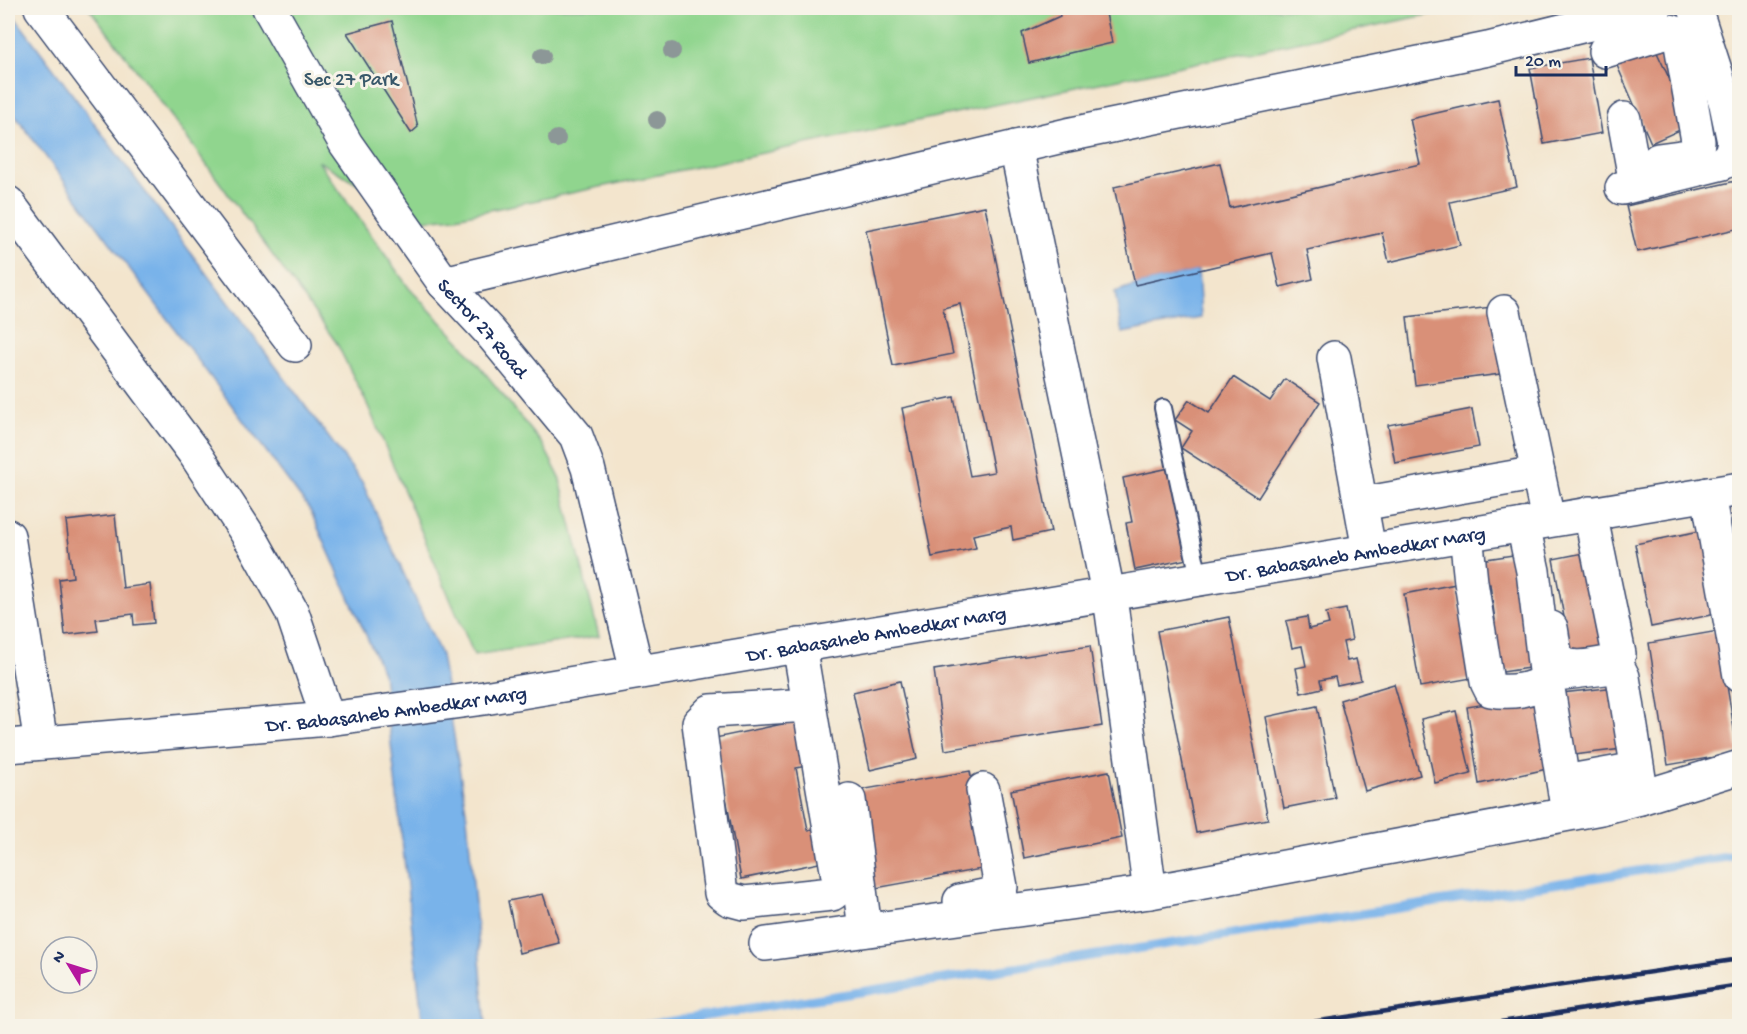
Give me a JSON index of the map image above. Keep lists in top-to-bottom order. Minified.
{"streets":{"street":["Sector 27 Road","Dr. Babasaheb Ambedkar Marg"]},"crossings":[["Sector 27 Road","Dr. Babasaheb Ambedkar Marg"]],"parks":["Sec 27 Park"],"scale_bar":"20 m","north":"top left"}
